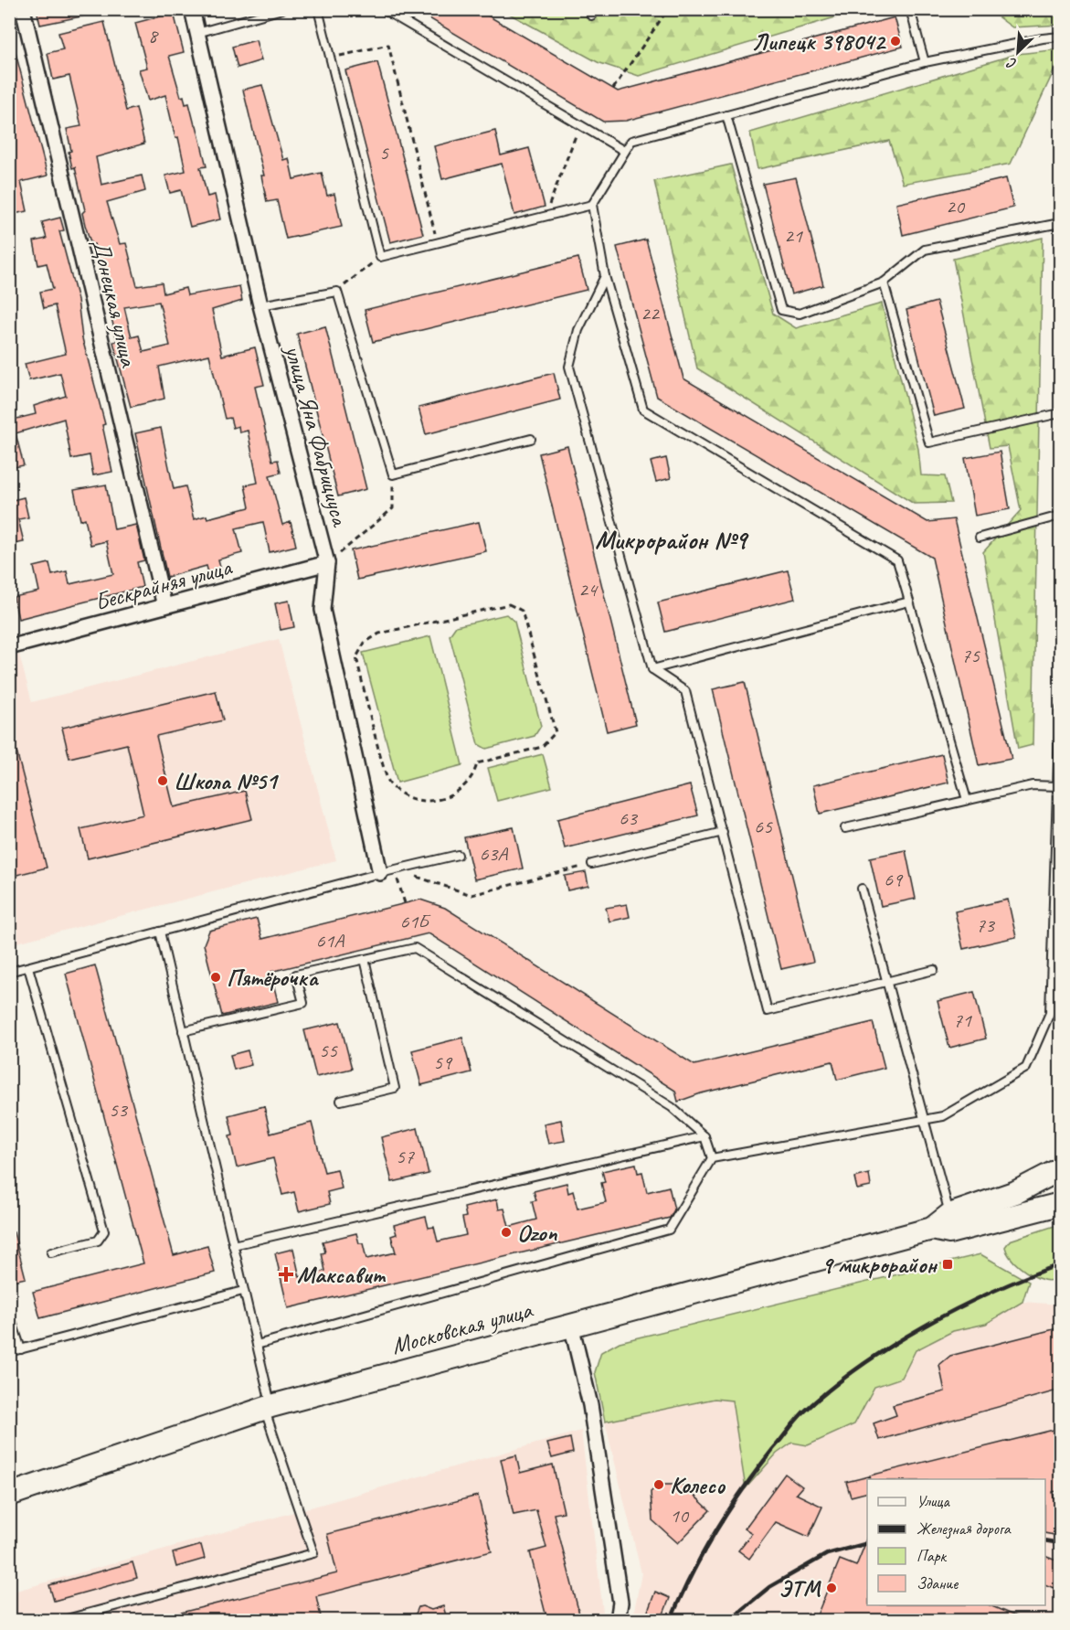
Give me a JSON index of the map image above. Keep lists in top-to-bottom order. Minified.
{"streets":{"main road":["Московская улица"],"street":["Донецкая улица","улица Яна Фабрициуса","Бескрайняя улица"]},"crossings":[["Донецкая улица","Бескрайняя улица"],["улица Яна Фабрициуса","Бескрайняя улица"]],"districts":["Микрорайон №9"],"places":{"other":["Липецк 398042","Школа №51","Пятёрочка","Ozon","Колесо","ЭТМ"],"transit":["9 микрорайон"],"health":["Максавит"]},"house_numbers":["8","5","20","21","22","24","75","63","65","63А","69","61Б","73","61А","71","55","59","53","57","10"],"legend":["Улица","Железная дорога","Парк","Здание"],"north":"bottom left"}
